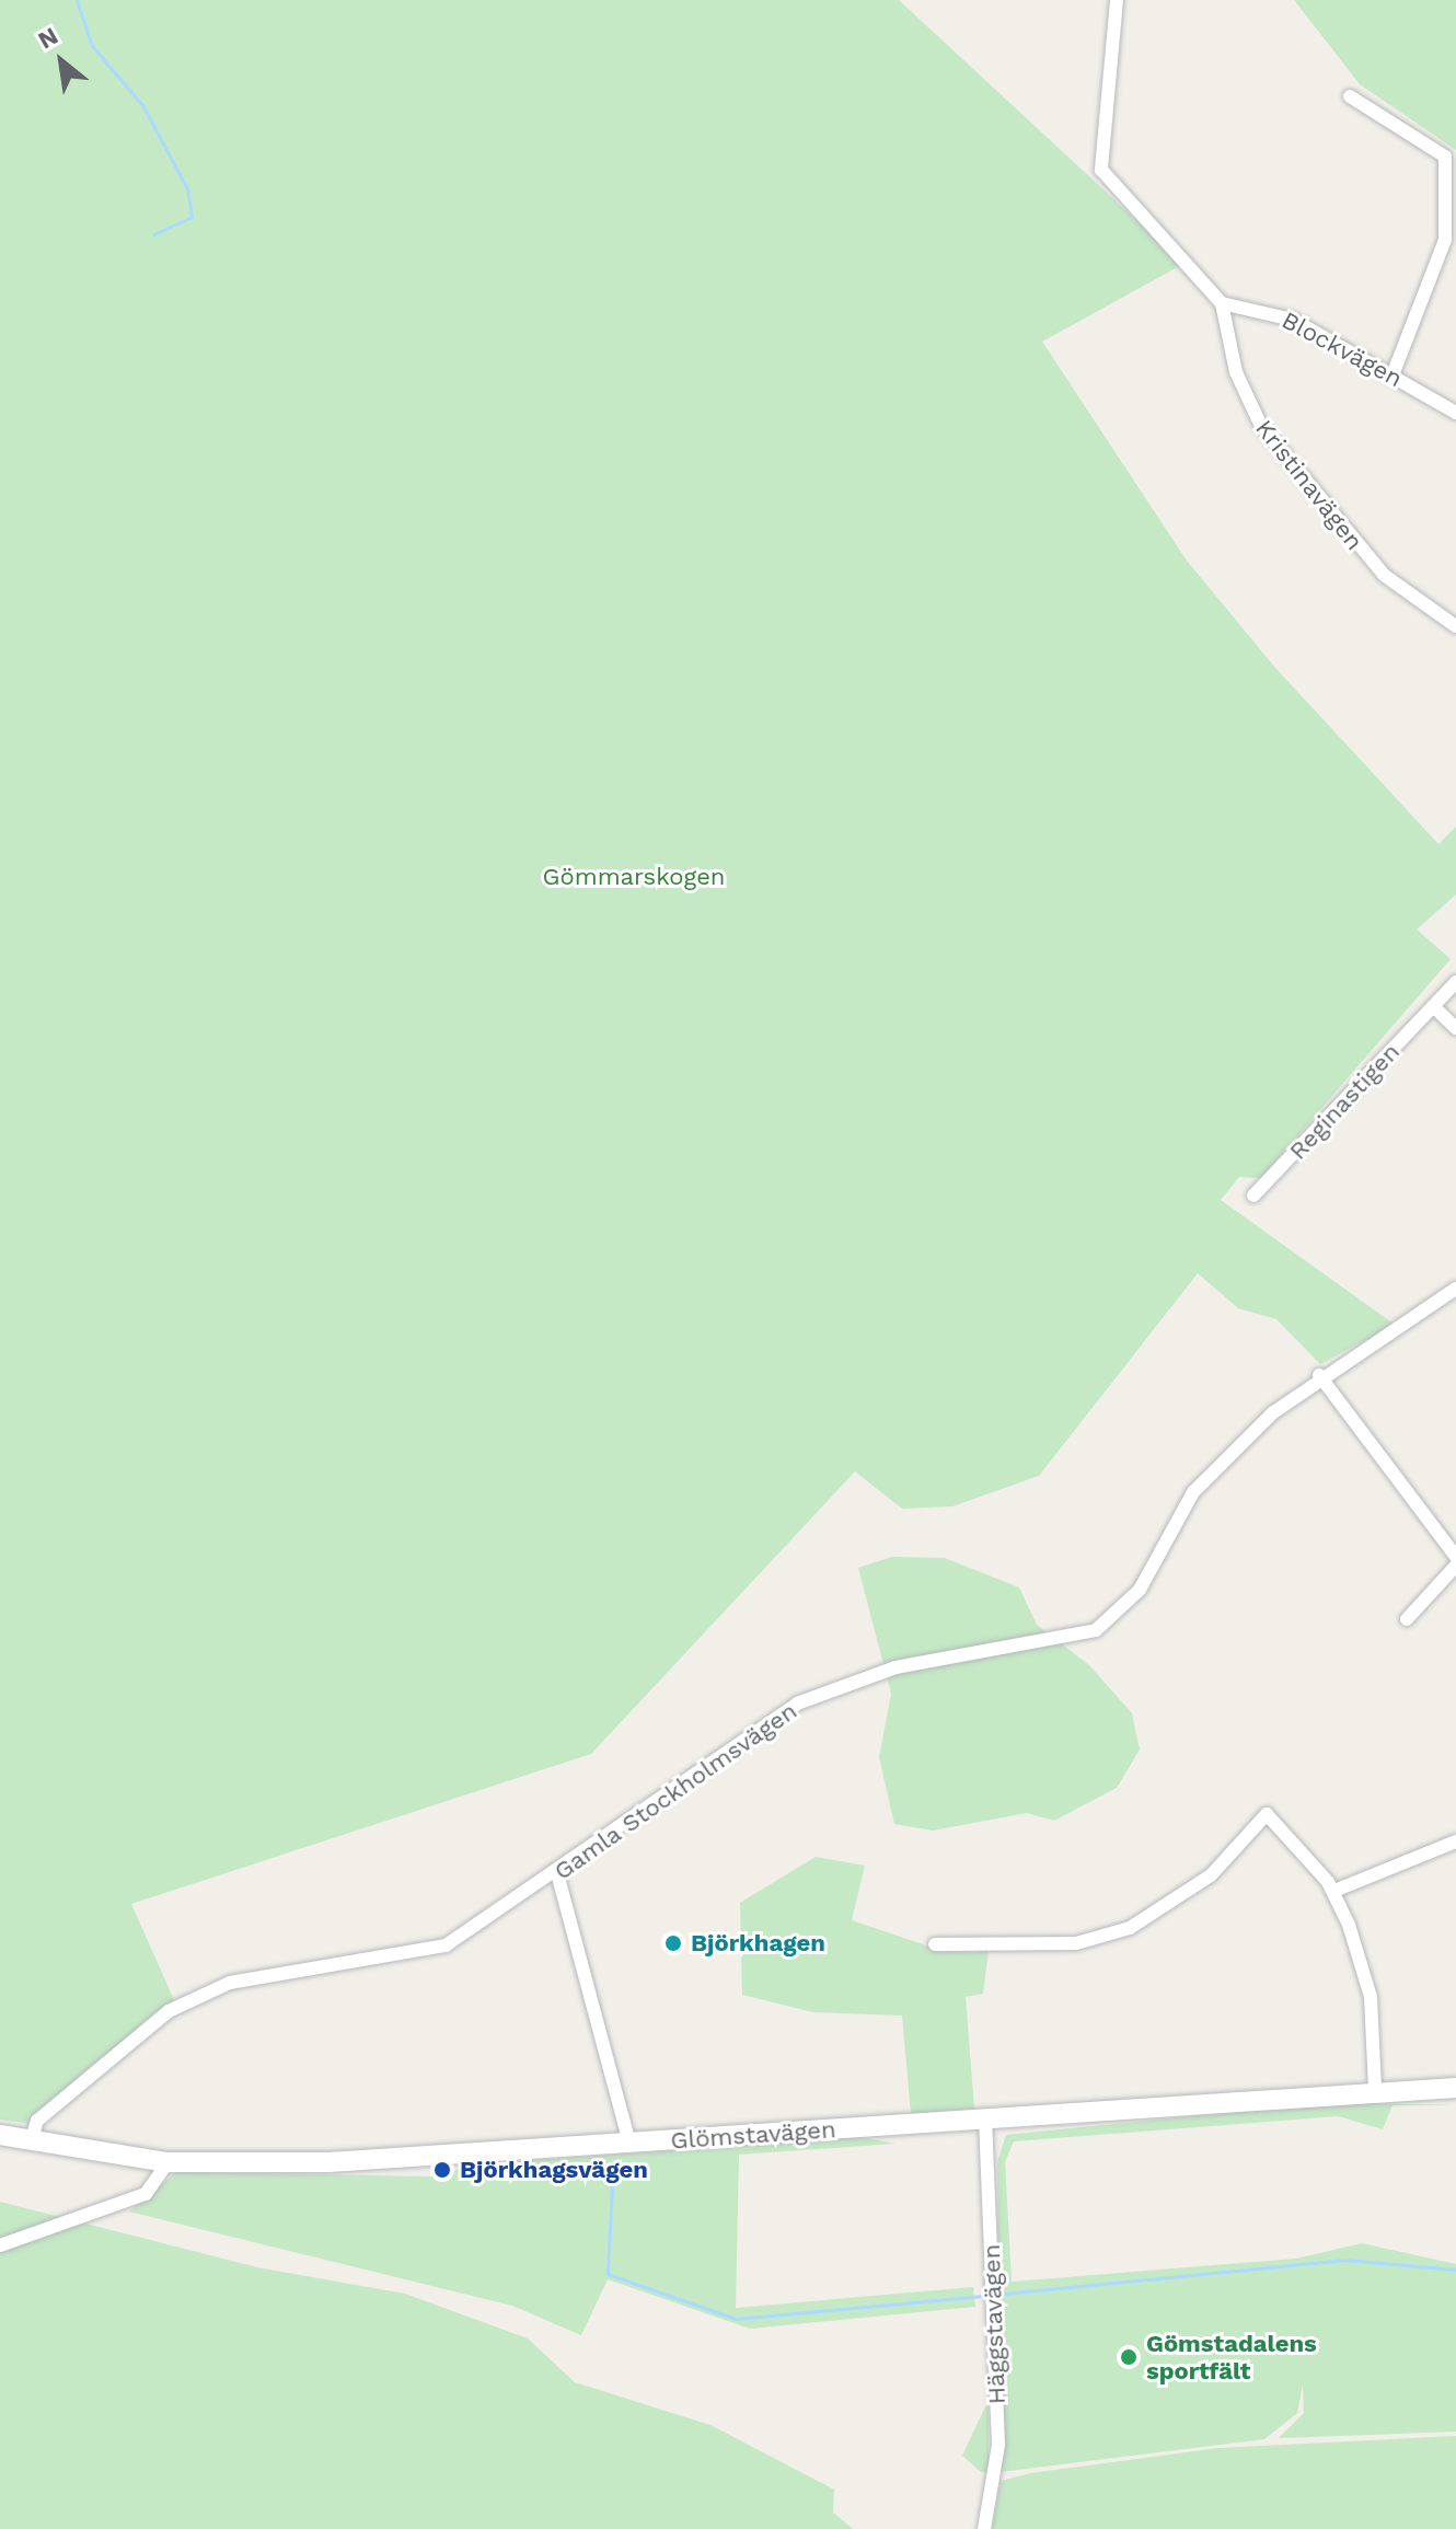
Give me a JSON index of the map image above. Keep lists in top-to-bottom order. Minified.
{"streets":{"main road":["Glömstavägen"],"street":["Blockvägen","Kristinavägen","Reginastigen","Gamla Stockholmsvägen","Häggstavägen"]},"crossings":[["Blockvägen","Kristinavägen"],["Gamla Stockholmsvägen","Glömstavägen"],["Glömstavägen","Häggstavägen"]],"parks":["Gömmarskogen"],"places":["Björkhagen","Björkhagsvägen","Gömstadalens sportfält"],"north":"top left"}
